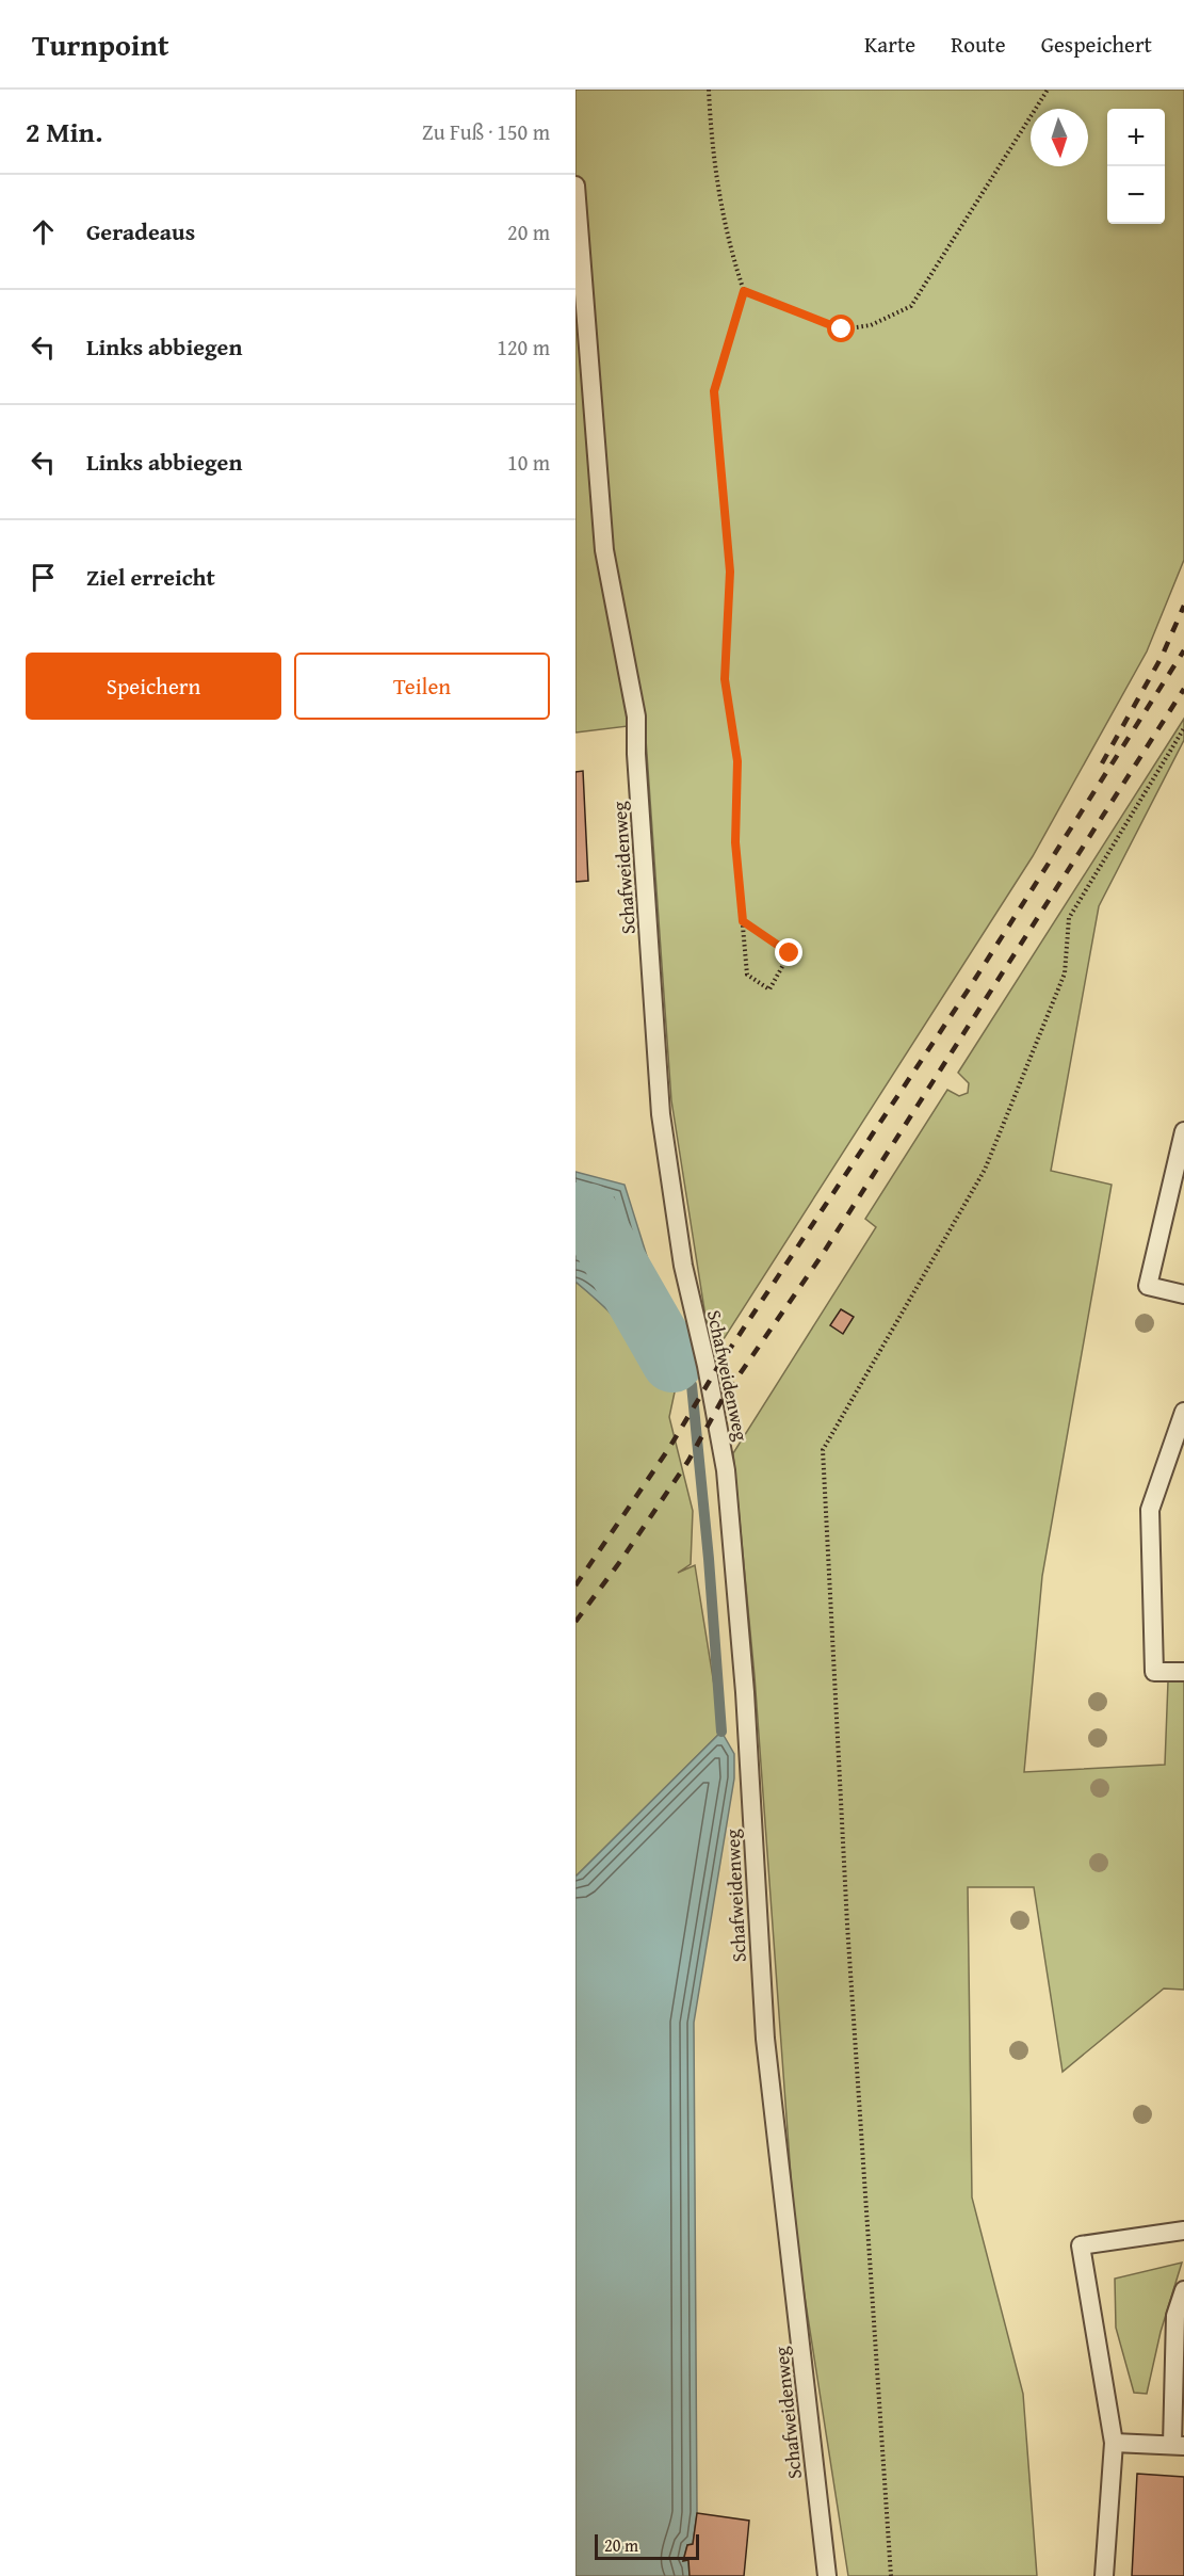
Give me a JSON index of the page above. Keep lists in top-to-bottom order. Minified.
{"streets":{"lane":["Schafweidenweg"]},"scale_bar":"20 m","north":"bottom","page":{"header":"Turnpoint","nav":["Karte","Route","Gespeichert"],"heading":["2 Min.","Zu Fuß · 150 m"],"map_buttons":["+","−"],"list":[["Geradeaus","20 m"],["Links abbiegen","120 m"],["Links abbiegen","10 m"],"Ziel erreicht"],"buttons":["Speichern","Teilen"],"scale":"20 m"}}
